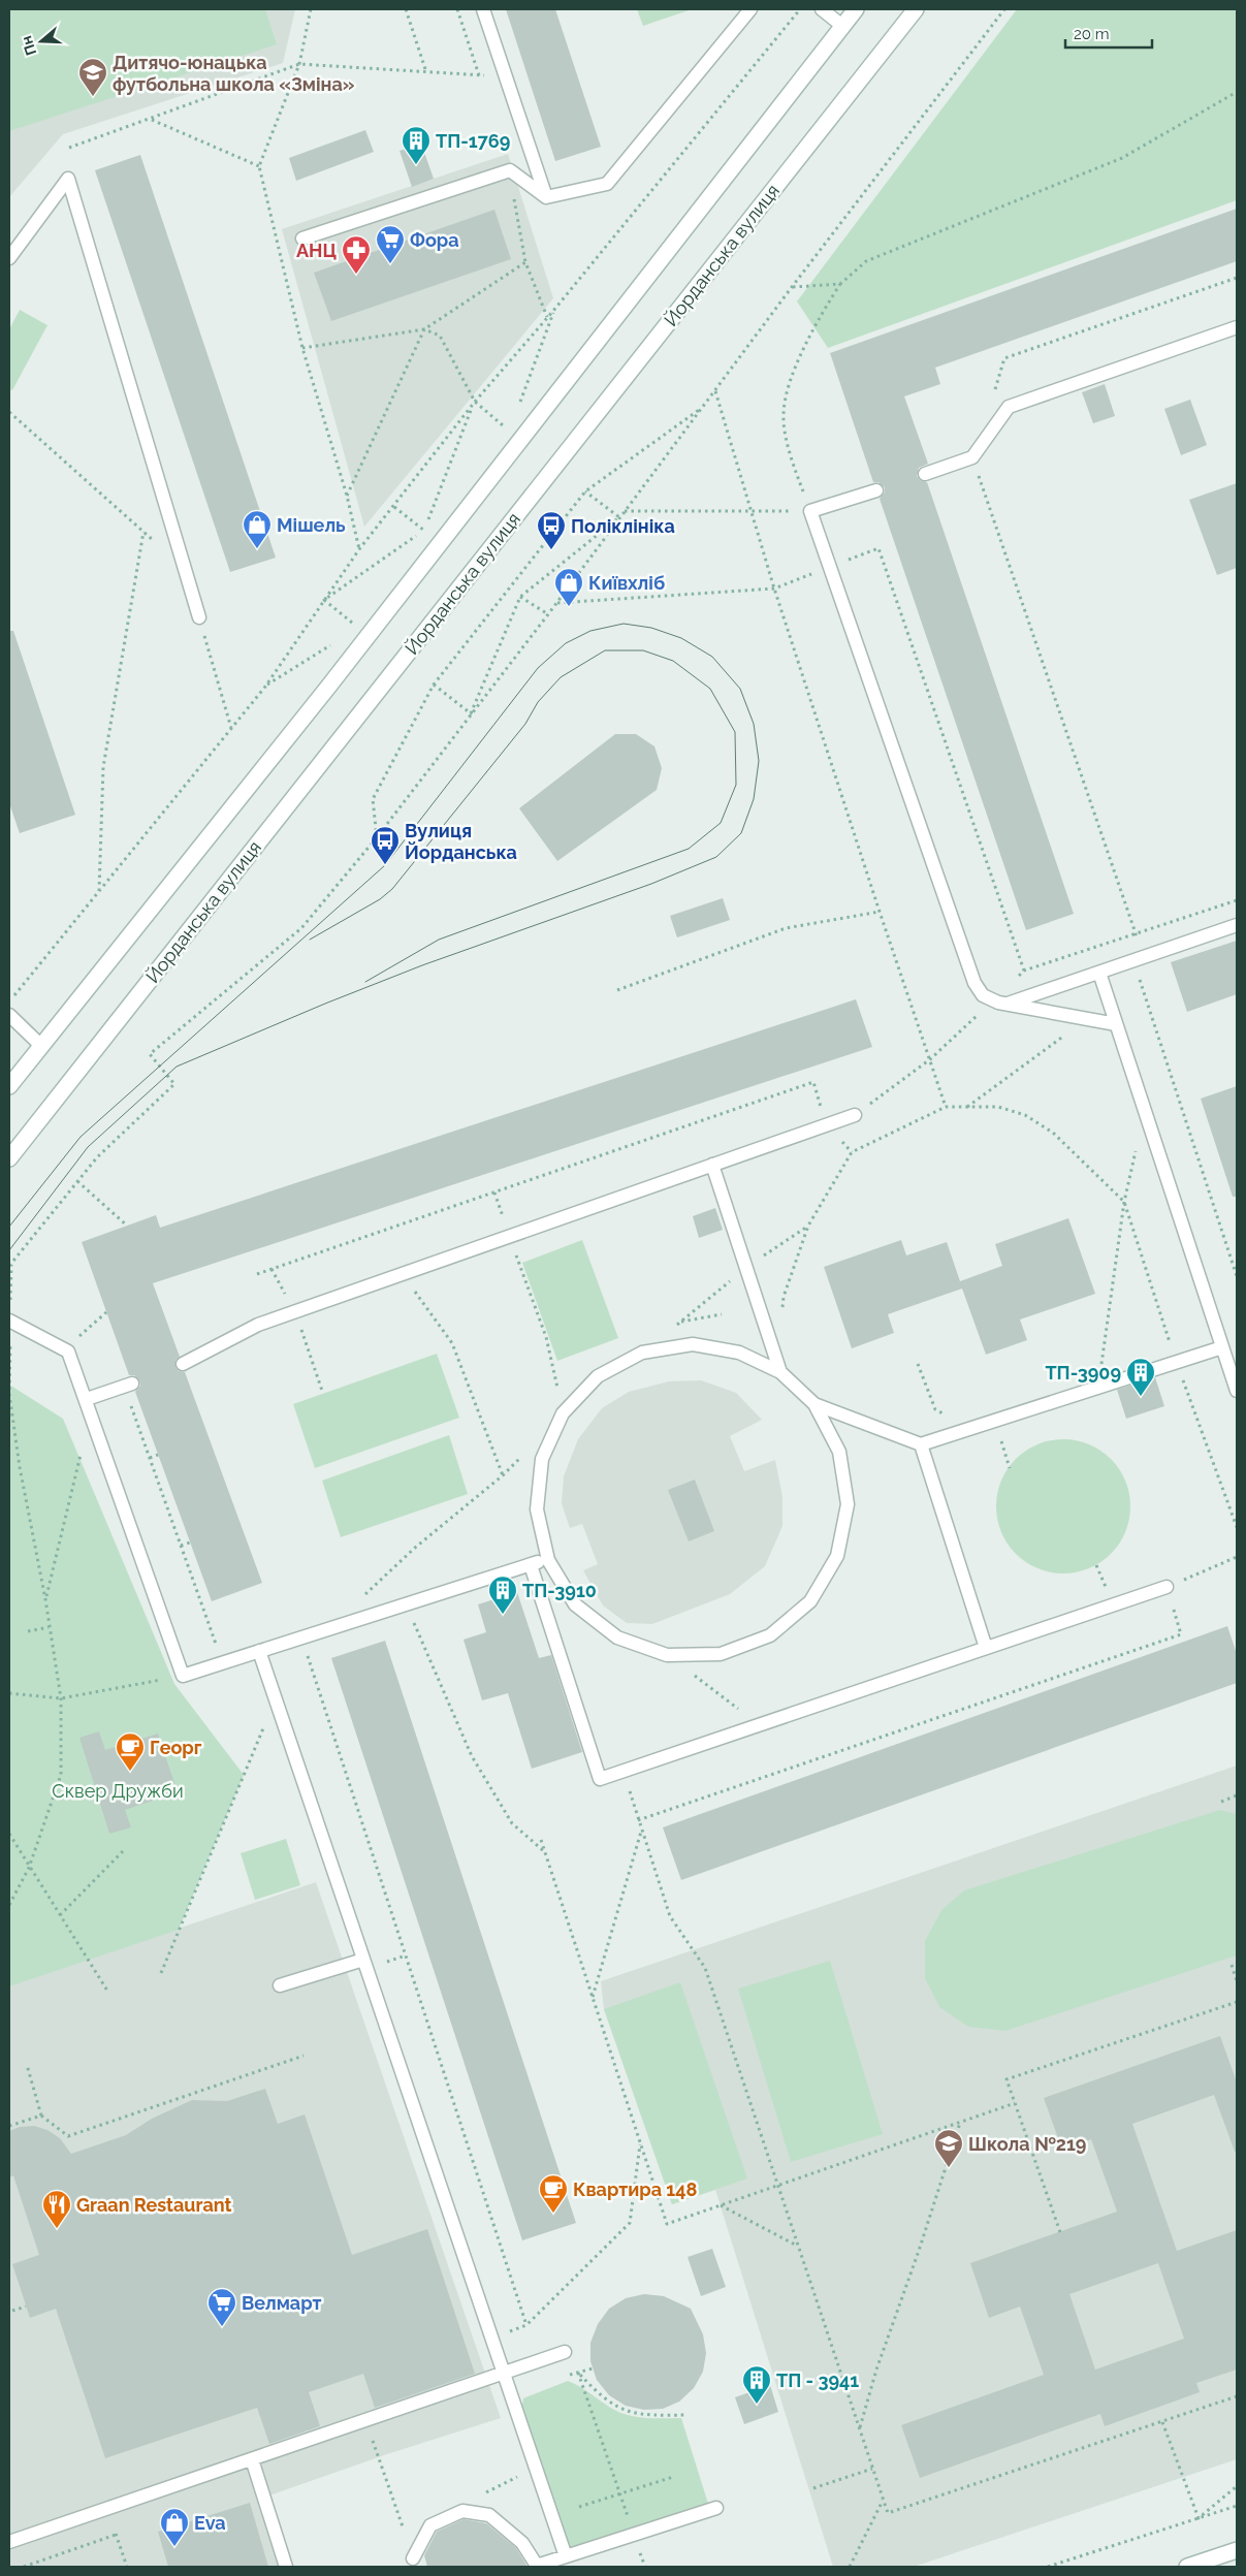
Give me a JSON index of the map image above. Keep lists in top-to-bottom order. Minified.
{"streets":{"main road":["Йорданська вулиця"]},"parks":["Сквер Дружби"],"places":{"school or university":["Дитячо-юнацька футбольна школа «Зміна»","Школа №219"],"building":["ТП-1769","ТП-3909","ТП-3910","ТП - 3941"],"supermarket":["Фора","Велмарт"],"pharmacy":["АНЦ"],"shop":["Мішель","Київхліб","Eva"],"bus stop":["Поліклініка","Вулиця Йорданська"],"cafe":["Георг","Квартира 148"],"restaurant":["Graan Restaurant"]},"scale_bar":"20 m","north":"left"}
